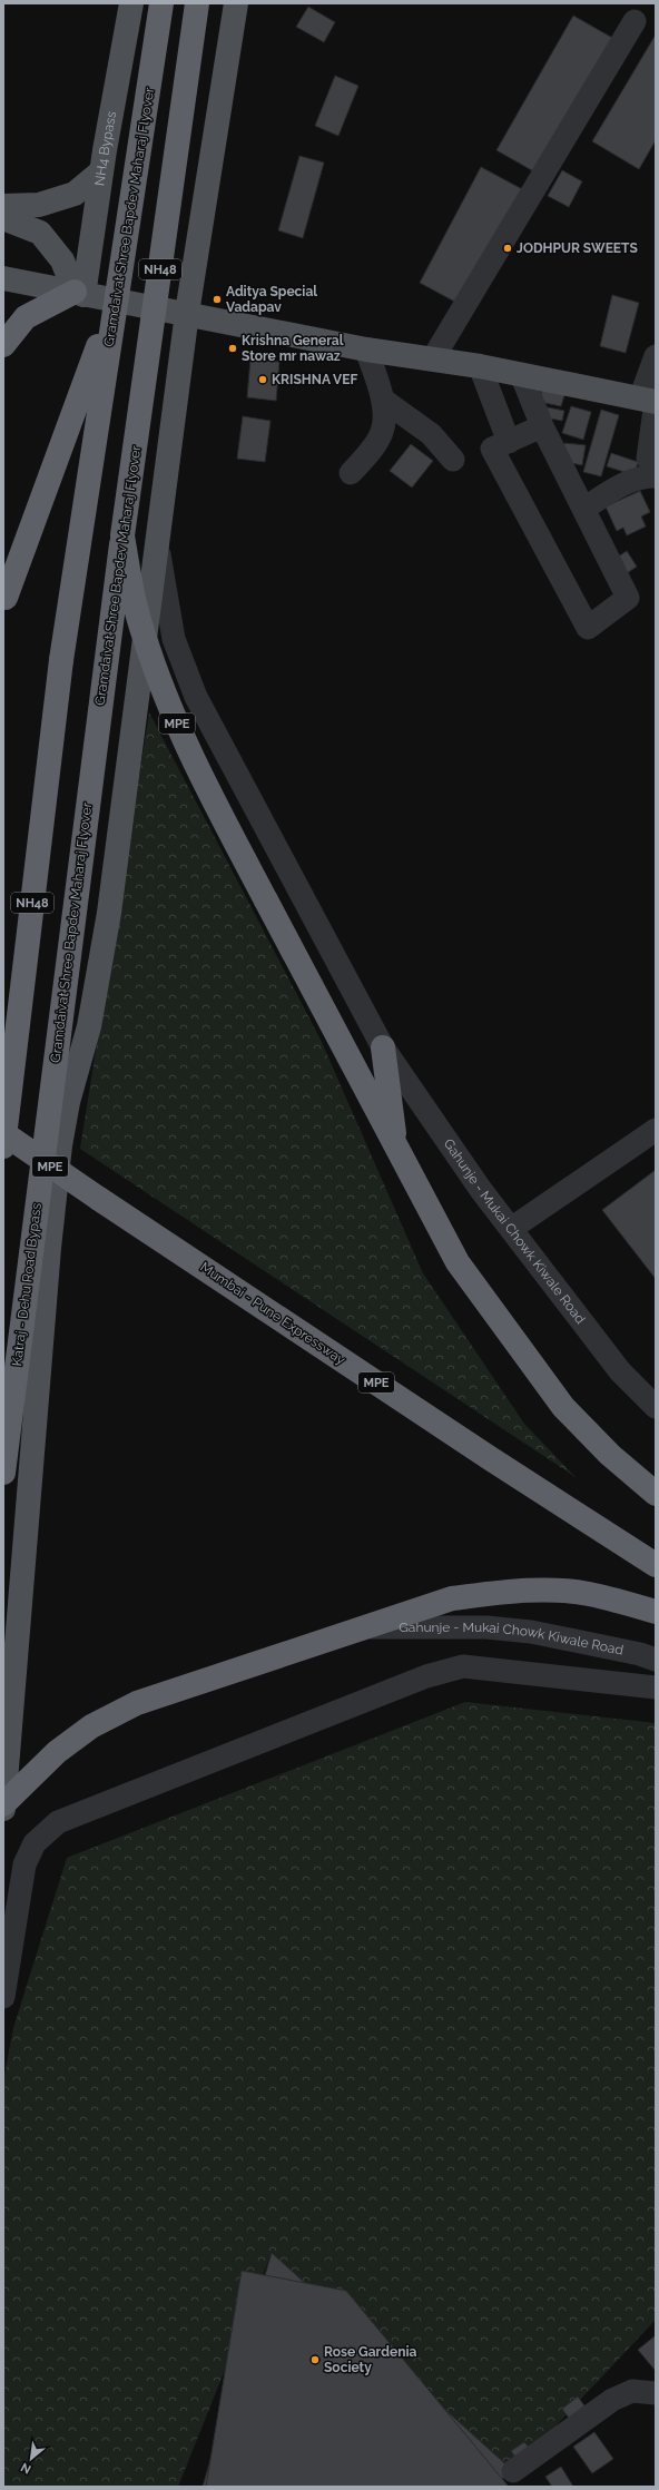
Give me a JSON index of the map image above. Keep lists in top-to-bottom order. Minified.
{"streets":{"highway":["Gramdaivat Shree Bapdev Maharaj Flyover","NH48","MPE","Katraj - Dehu Road Bypass","Mumbai - Pune Expressway"],"main road":["NH4 Bypass"],"street":["Gahunje - Mukai Chowk Kiwale Road"]},"crossings":[["Gramdaivat Shree Bapdev Maharaj Flyover","MPE"],["Gramdaivat Shree Bapdev Maharaj Flyover","Katraj - Dehu Road Bypass"]],"places":["JODHPUR SWEETS","Aditya Special Vadapav","Krishna General Store mr nawaz","KRISHNA VEF","Rose Gardenia Society"],"north":"bottom left"}
